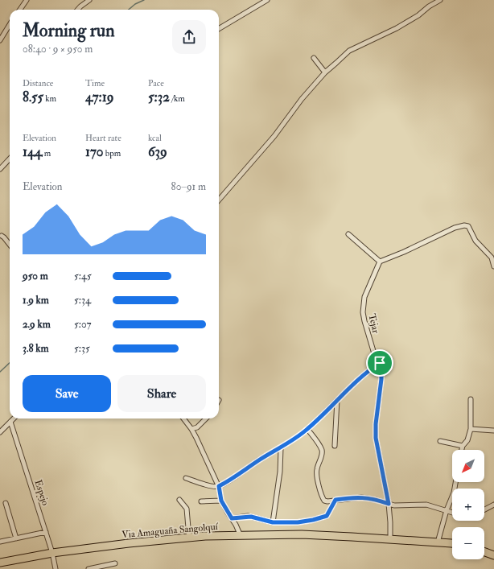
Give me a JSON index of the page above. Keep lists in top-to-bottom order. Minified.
{"streets":{"highway":["Via Amaguaña Sangolquí"],"street":["Tejar","Espejo"]},"crossings":[["Tejar","Via Amaguaña Sangolquí"],["Espejo","Via Amaguaña Sangolquí"]],"north":"bottom left","page":{"heading":["Morning run","08:40 · 9 × 950 m"],"stats":[["Distance","8.55 km"],["Time","47:19"],["Pace","5:32 /km"],["Elevation","144 m"],["Heart rate","170 bpm"],["kcal","639"]],"chart":["Elevation","80–91 m"],"list":[{"name":"950 m","note":"5:45"},{"name":"1.9 km","note":"5:34"},{"name":"2.9 km","note":"5:07"},{"name":"3.8 km","note":"5:35"}],"buttons":["Save","Share"],"map_buttons":["+","−"]}}
